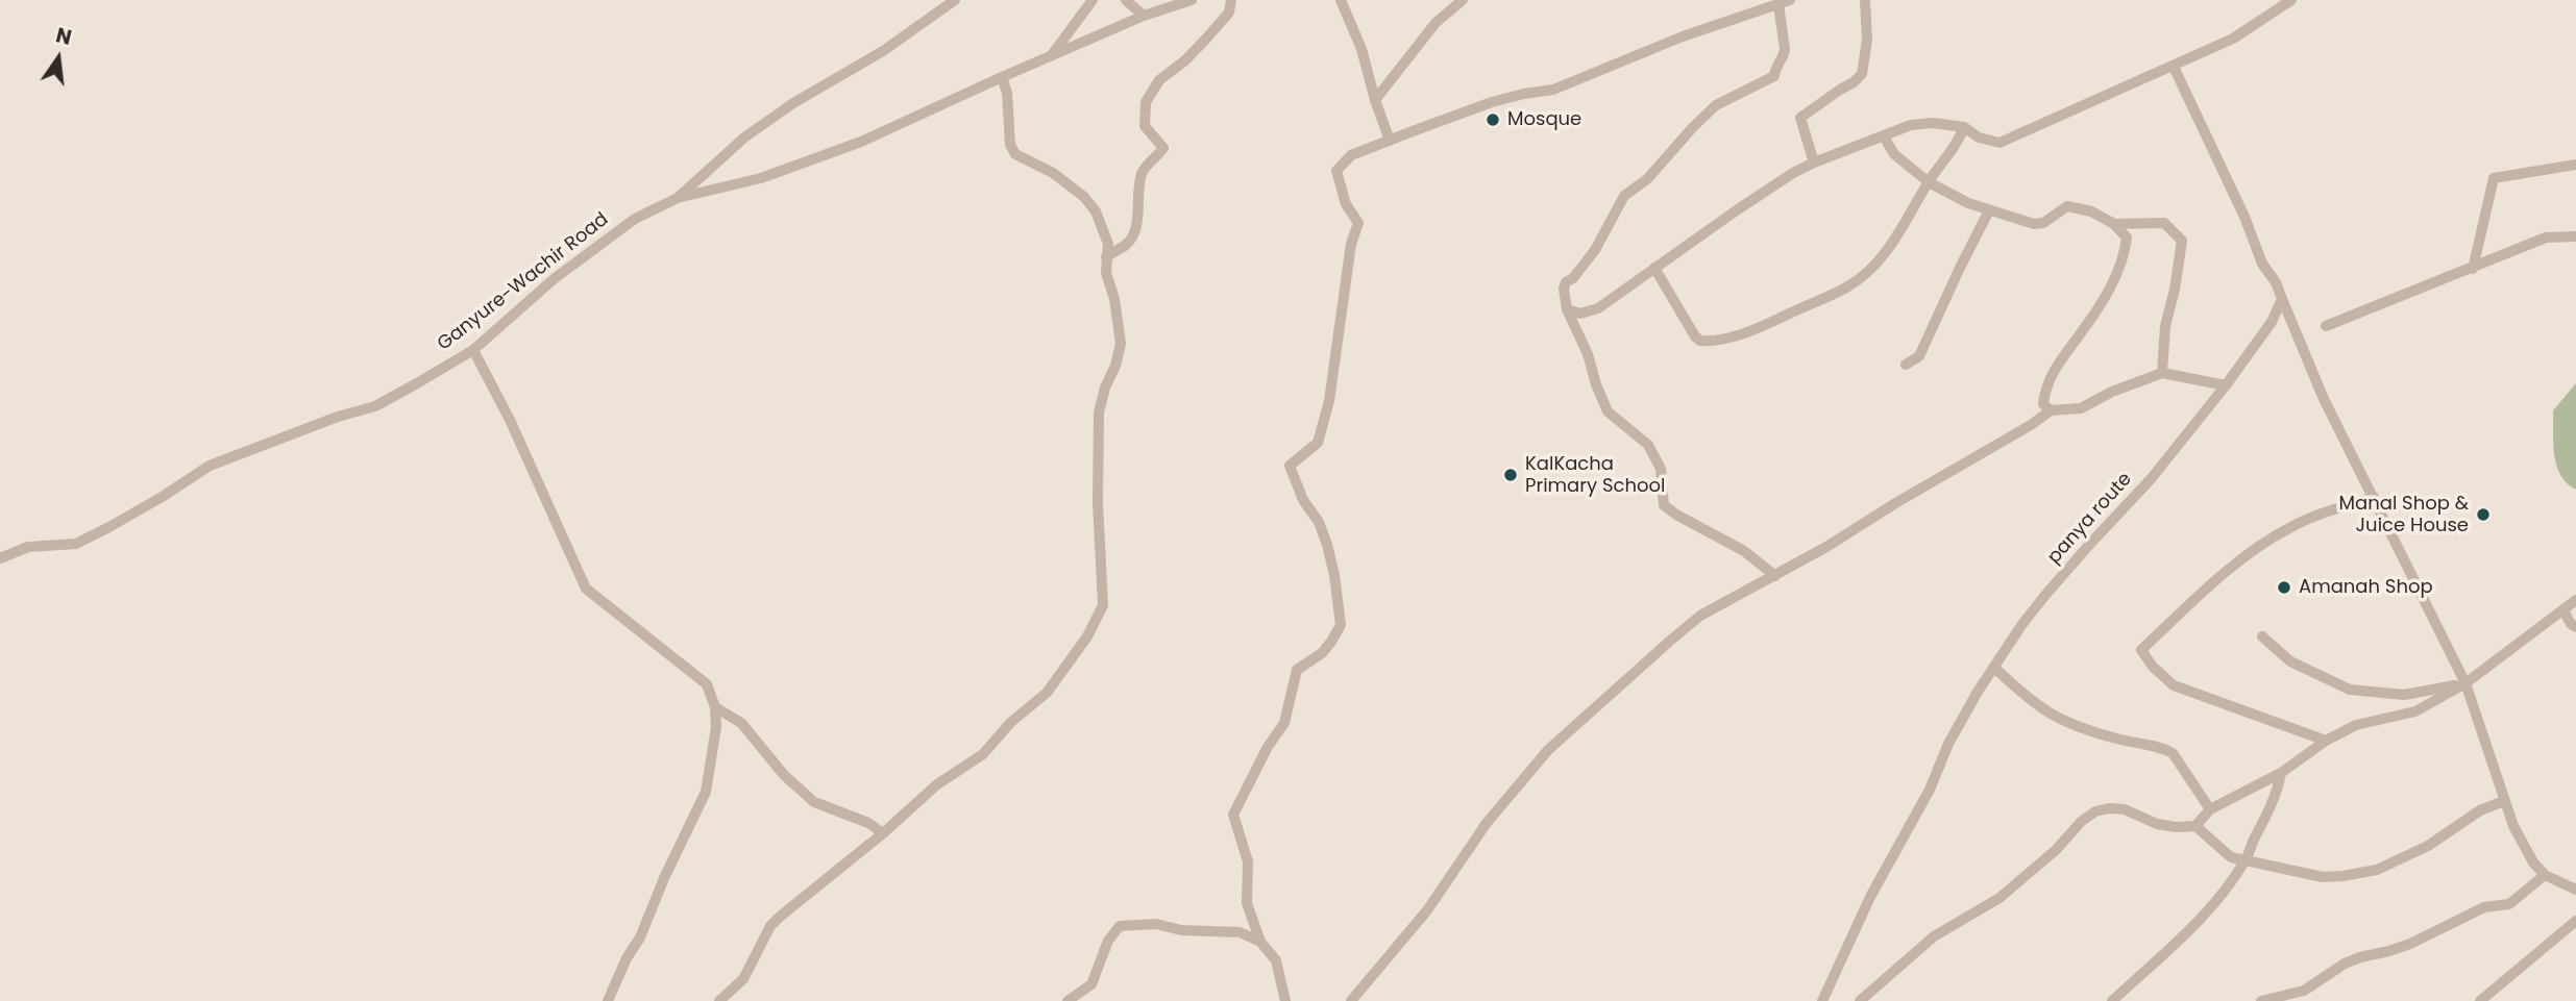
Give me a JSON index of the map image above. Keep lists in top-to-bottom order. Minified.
{"streets":{"street":["Ganyure-Wachir Road","panya route"]},"places":["Mosque","KalKacha Primary School","Manal Shop & Juice House","Amanah Shop"],"north":"top"}
